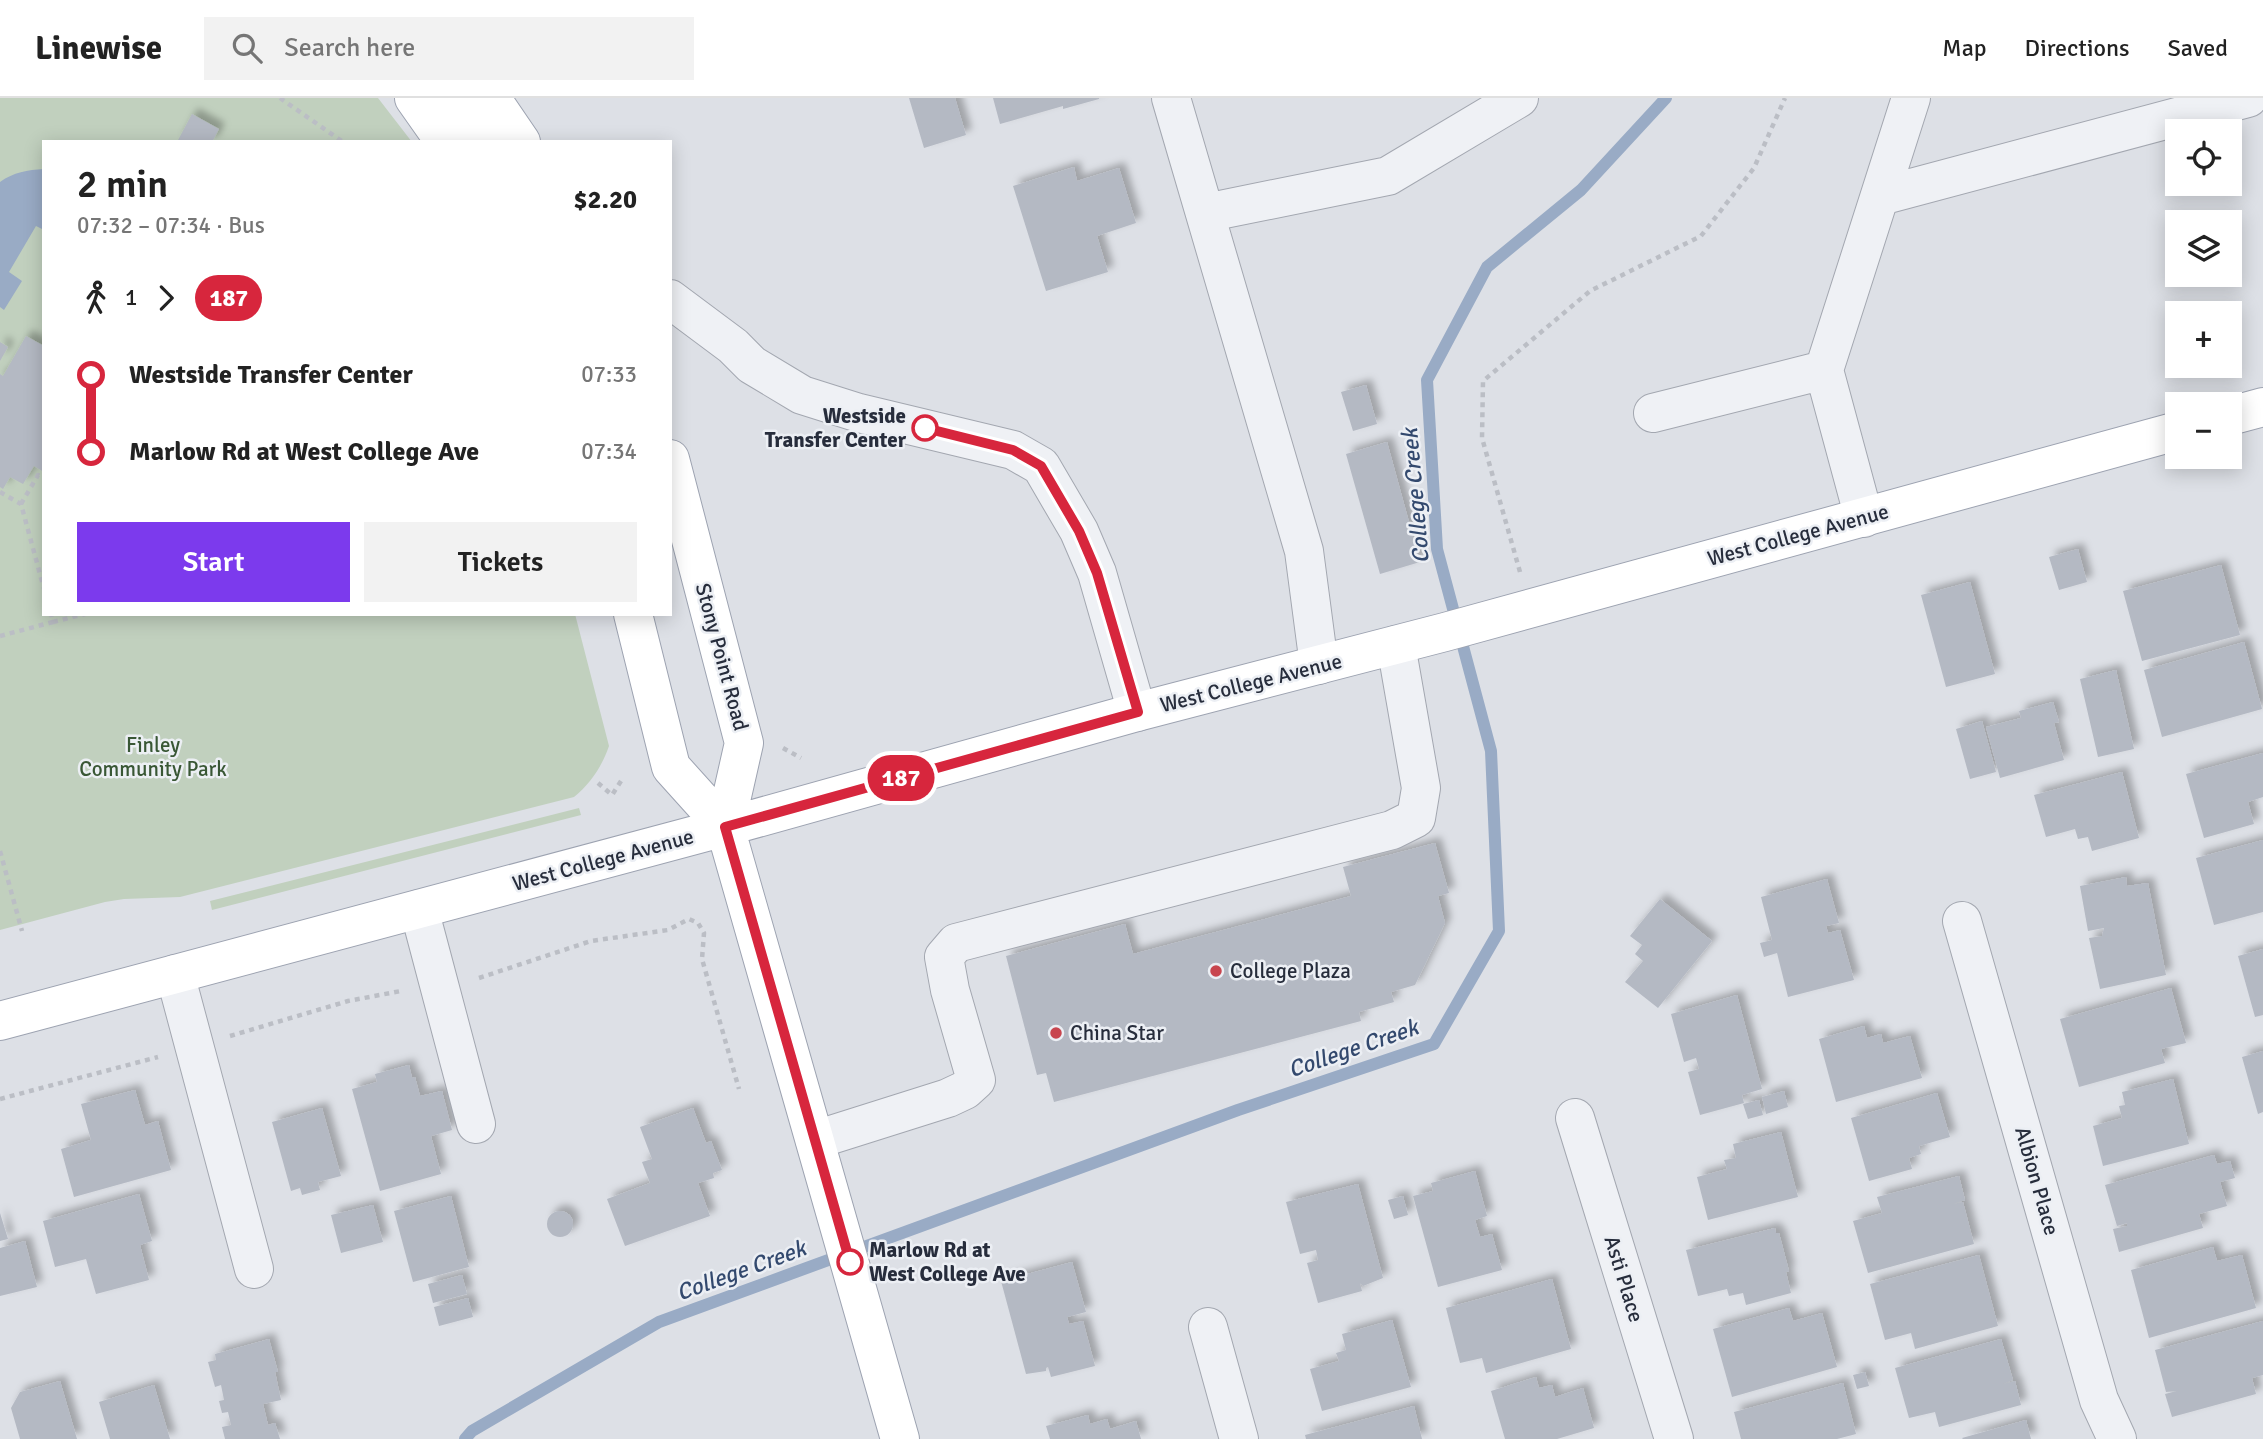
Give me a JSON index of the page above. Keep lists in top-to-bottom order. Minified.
{"streets":{"main road":["West College Avenue","Stony Point Road"],"street":["Albion Place","Asti Place"]},"crossings":[["West College Avenue","Stony Point Road"]],"water":["College Creek"],"parks":["Finley Community Park"],"places":["Westside Transfer Center","College Plaza","China Star","Marlow Rd at West College Ave"],"lines":["bus line 187"],"page":{"header":"Linewise","search":"Search here","nav":["Map","Directions","Saved"],"on_map":"187","map_buttons":["+","−"],"heading":["2 min","07:32 – 07:34 · Bus","$2.20"],"legs":["1","187"],"list":[{"name":"Westside Transfer Center","value":"07:33"},{"name":"Marlow Rd at West College Ave","value":"07:34"}],"buttons":["Start","Tickets"]}}
